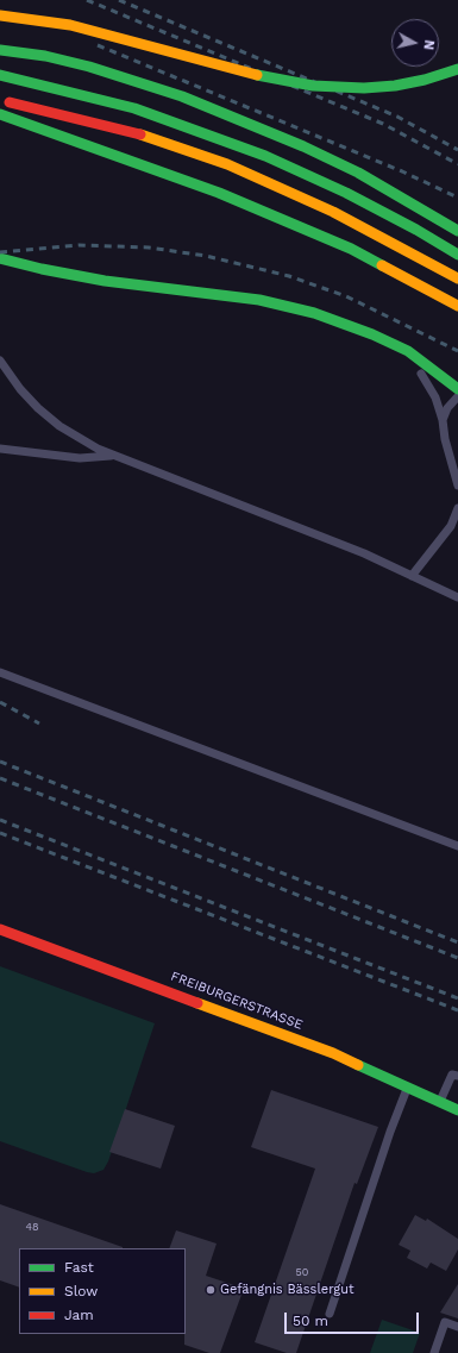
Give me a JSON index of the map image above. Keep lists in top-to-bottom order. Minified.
{"streets":{"main road":["FREIBURGERSTRASSE"]},"places":["Gefängnis Bässlergut"],"house_numbers":["48","50"],"legend":["Fast","Slow","Jam"],"scale_bar":"50 m","north":"right"}
